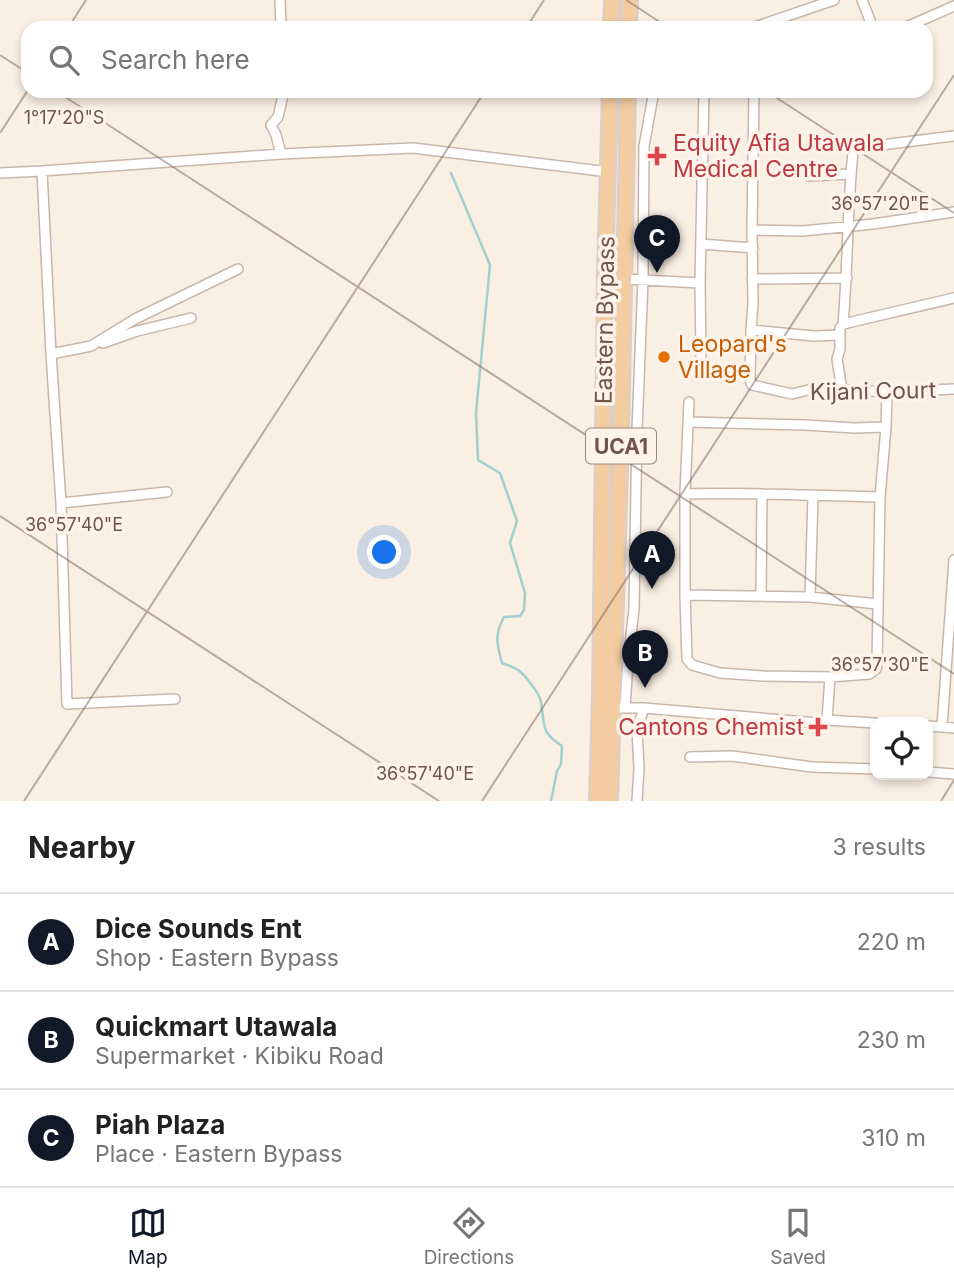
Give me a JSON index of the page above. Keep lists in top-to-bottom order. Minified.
{"streets":{"main road":["Eastern Bypass","UCA1"],"street":["Kijani Court"]},"places":{"health":["Equity Afia Utawala Medical Centre","Cantons Chemist"],"other":["Leopard's Village"]},"page":{"search":"Search here","pins":["C","A","B"],"heading":["Nearby","3 results"],"list":[{"mark":"A","name":"Dice Sounds Ent","note":"Shop · Eastern Bypass","value":"220 m"},{"mark":"B","name":"Quickmart Utawala","note":"Supermarket · Kibiku Road","value":"230 m"},{"mark":"C","name":"Piah Plaza","note":"Place · Eastern Bypass","value":"310 m"}],"nav":["Map","Directions","Saved"]},"coordinates":["1°17'20\"S","36°57'20\"E","36°57'40\"E","36°57'30\"E"]}
